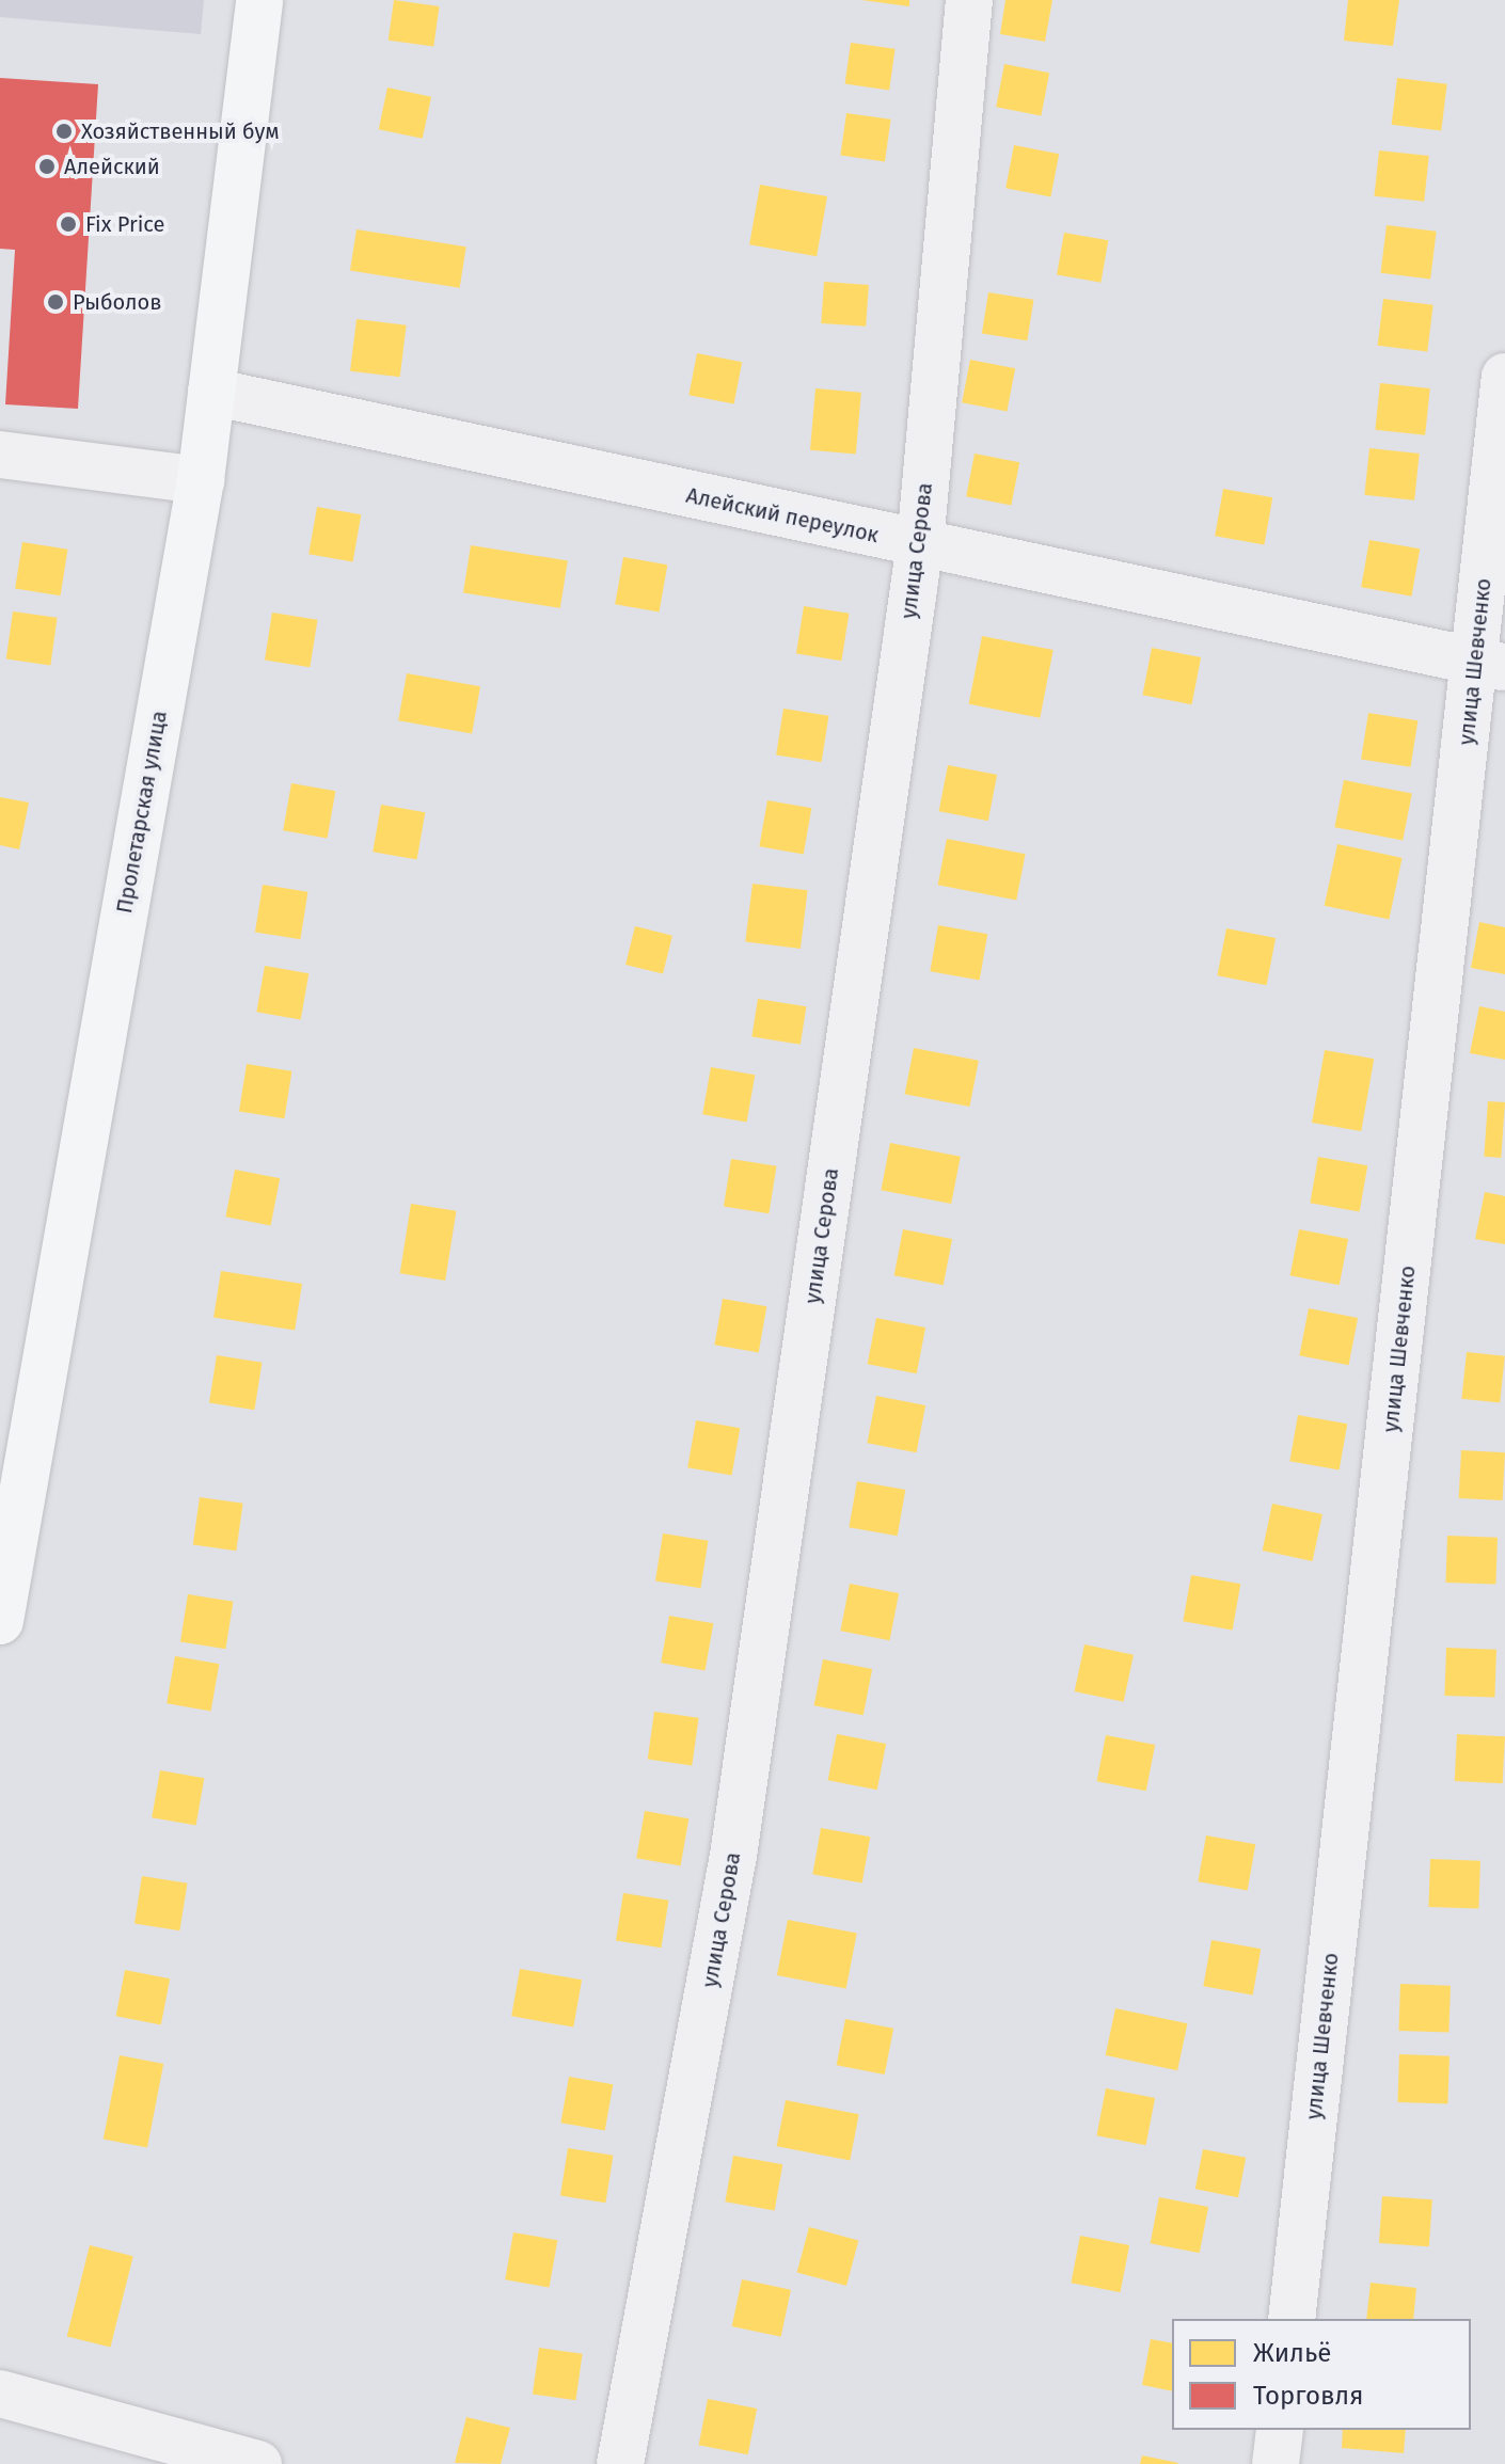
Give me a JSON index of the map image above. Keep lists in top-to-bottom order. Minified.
{"streets":{"main road":["Пролетарская улица"],"street":["Алейский переулок","улица Серова","улица Шевченко"]},"crossings":[["Алейский переулок","улица Серова"],["Алейский переулок","улица Шевченко"],["Алейский переулок","Пролетарская улица"]],"places":["Хозяйственный бум","Алейский","Fix Price","Рыболов"],"legend":["Жильё","Торговля"]}
